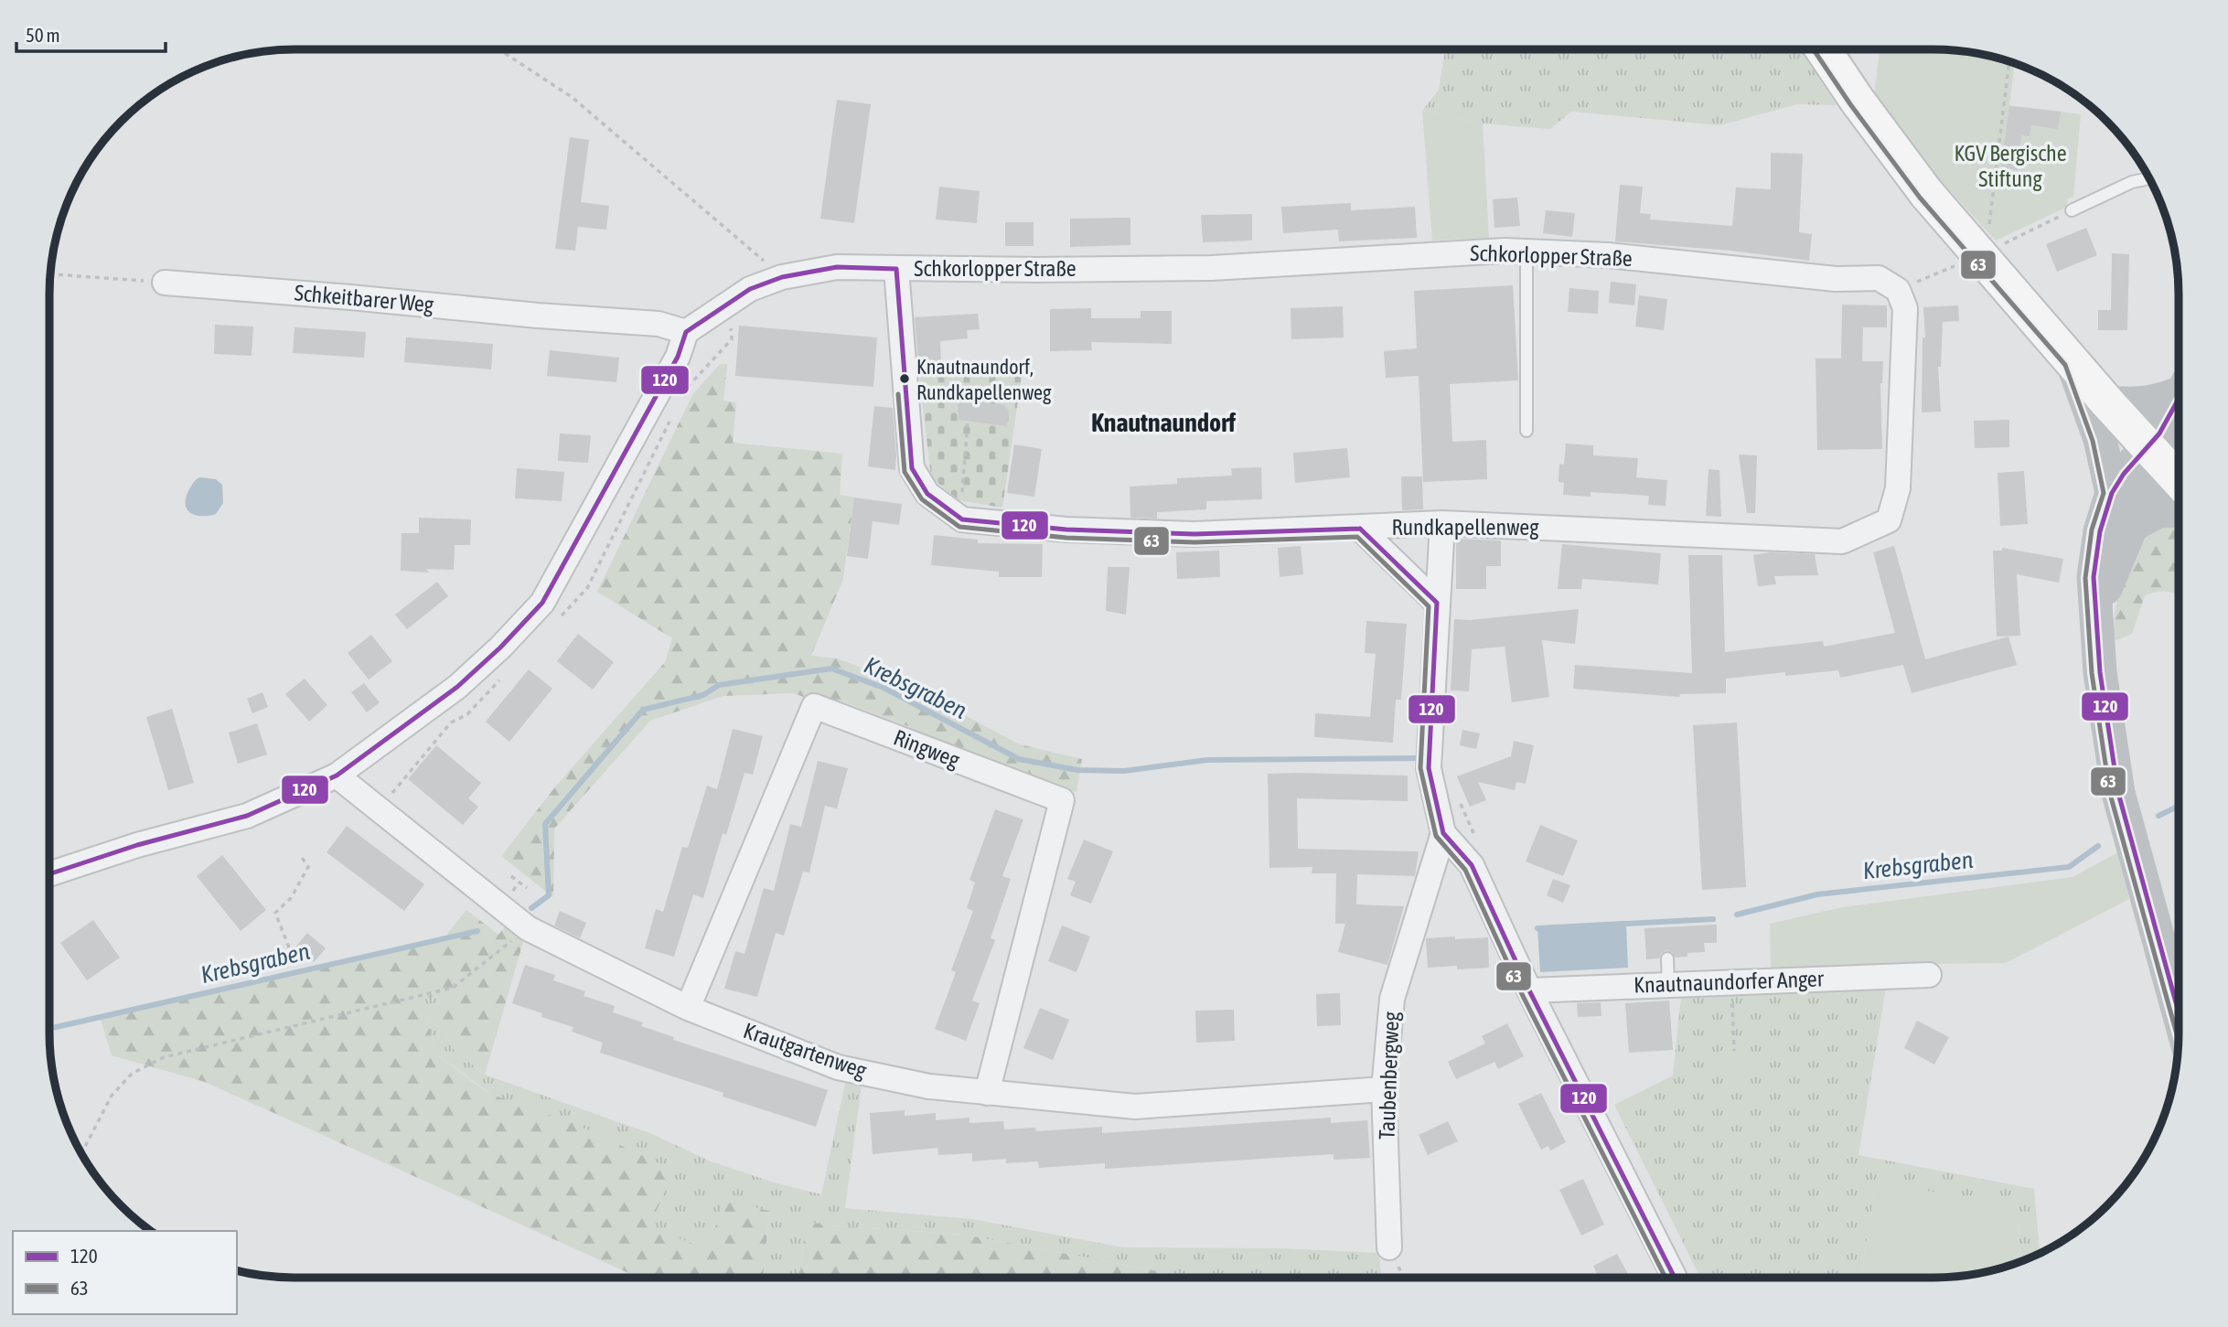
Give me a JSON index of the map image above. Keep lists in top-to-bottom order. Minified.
{"streets":{"street":["Schkorlopper Straße","Schkeitbarer Weg","Rundkapellenweg","Ringweg","Knautnaundorfer Anger","Krautgartenweg","Taubenbergweg"]},"crossings":[["Schkorlopper Straße","Schkeitbarer Weg"],["Schkorlopper Straße","Rundkapellenweg"],["Ringweg","Krautgartenweg"],["Krautgartenweg","Taubenbergweg"]],"districts":["Knautnaundorf"],"water":["Krebsgraben"],"parks":["KGV Bergische Stiftung"],"places":["Knautnaundorf, Rundkapellenweg"],"lines":["transit line 63","transit line 120"],"legend":["120","63"],"scale_bar":"50 m"}
